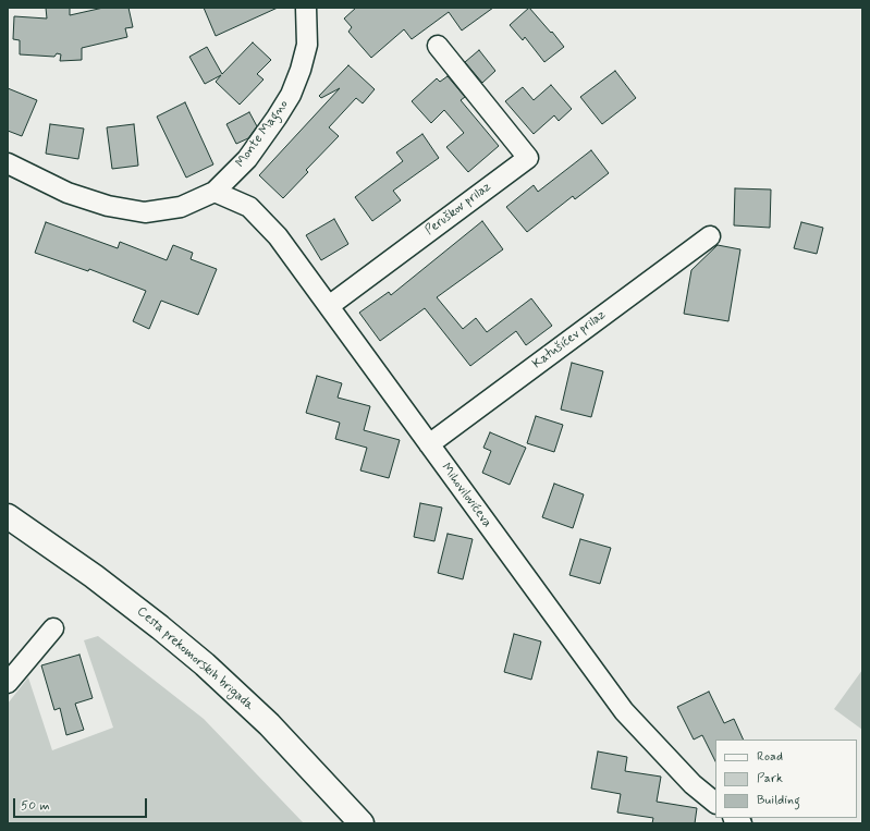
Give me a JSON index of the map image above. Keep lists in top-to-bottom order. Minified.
{"streets":{"main road":["Cesta prekomorskih brigada"],"street":["Monte Magno","Peruškov prilaz","Katušićev prilaz","Mihovilovićeva"]},"crossings":[["Monte Magno","Mihovilovićeva"],["Peruškov prilaz","Mihovilovićeva"],["Katušićev prilaz","Mihovilovićeva"]],"legend":["Road","Park","Building"],"scale_bar":"50 m"}
